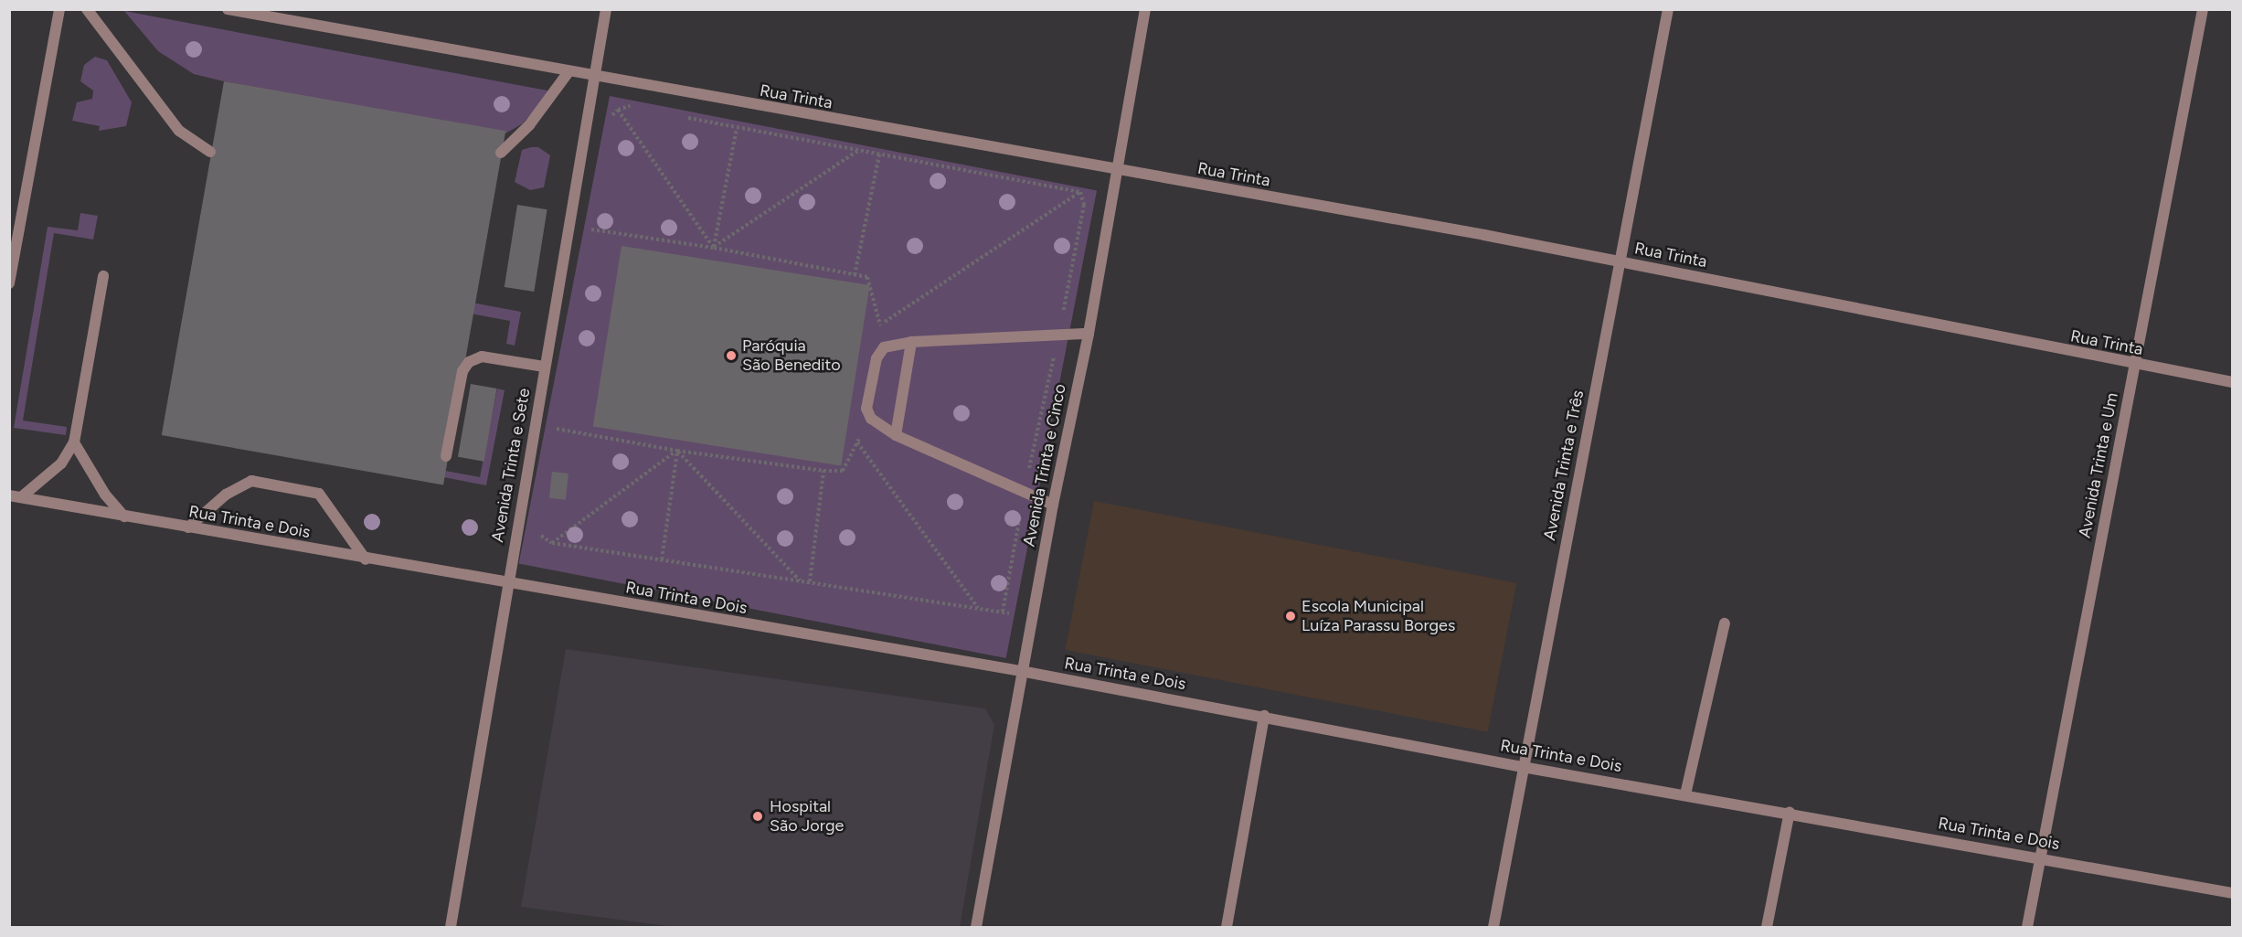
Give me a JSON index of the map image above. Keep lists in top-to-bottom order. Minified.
{"streets":{"street":["Rua Trinta","Avenida Trinta e Sete","Avenida Trinta e Cinco","Avenida Trinta e Três","Avenida Trinta e Um","Rua Trinta e Dois"]},"crossings":[["Rua Trinta","Avenida Trinta e Sete"],["Rua Trinta","Avenida Trinta e Cinco"],["Rua Trinta","Avenida Trinta e Três"],["Rua Trinta","Avenida Trinta e Um"],["Avenida Trinta e Sete","Rua Trinta e Dois"],["Avenida Trinta e Cinco","Rua Trinta e Dois"],["Avenida Trinta e Três","Rua Trinta e Dois"],["Avenida Trinta e Um","Rua Trinta e Dois"]],"places":["Paróquia São Benedito","Escola Municipal Luíza Parassu Borges","Hospital São Jorge"]}
